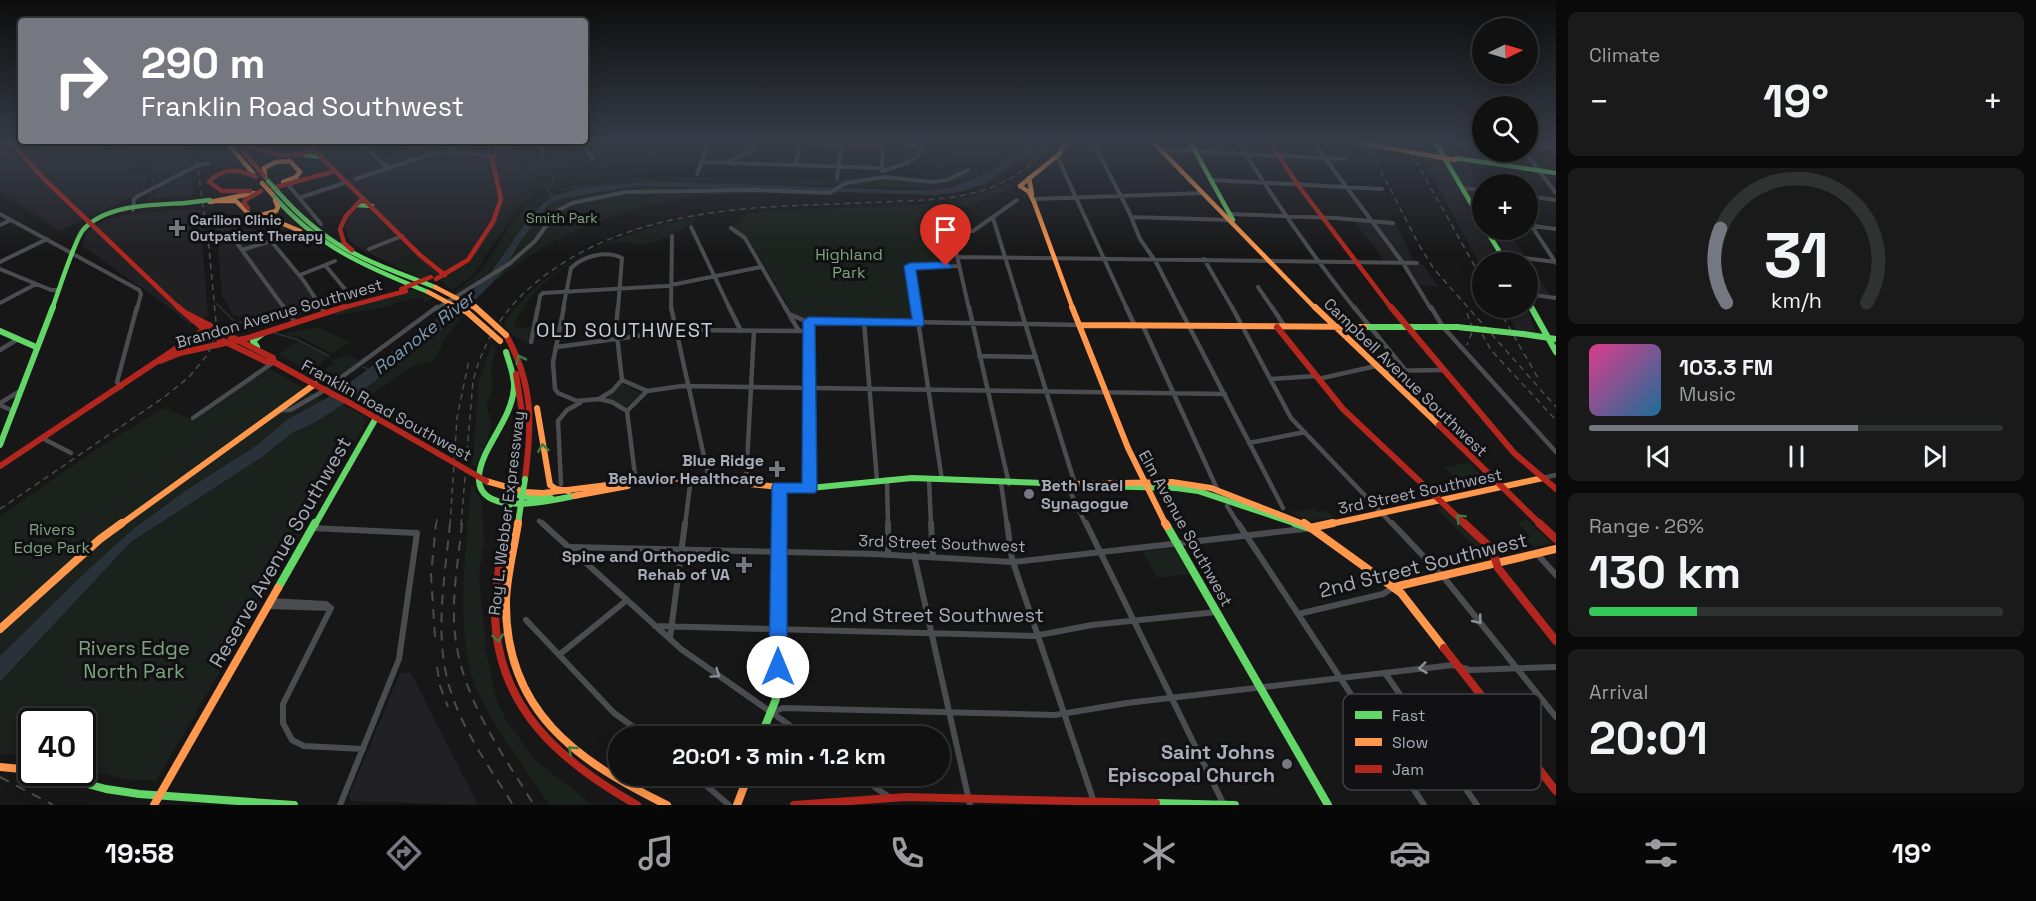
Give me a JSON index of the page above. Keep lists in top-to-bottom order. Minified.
{"streets":{"main road":["Brandon Avenue Southwest","Campbell Avenue Southwest","Franklin Road Southwest","3rd Street Southwest","Roy L. Webber Expressway","Elm Avenue Southwest","Reserve Avenue Southwest","2nd Street Southwest"]},"crossings":[["Brandon Avenue Southwest","Franklin Road Southwest"],["Campbell Avenue Southwest","3rd Street Southwest"],["Franklin Road Southwest","3rd Street Southwest"],["Franklin Road Southwest","Elm Avenue Southwest"],["Franklin Road Southwest","Reserve Avenue Southwest"],["Franklin Road Southwest","2nd Street Southwest"],["3rd Street Southwest","Elm Avenue Southwest"],["Elm Avenue Southwest","2nd Street Southwest"]],"districts":["OLD SOUTHWEST"],"water":["Roanoke River"],"parks":["Smith Park","Highland Park","Rivers Edge Park","Rivers Edge North Park"],"places":{"health":["Carilion Clinic Outpatient Therapy","Blue Ridge Behavior Healthcare","Spine and Orthopedic Rehab of VA"],"other":["Beth Israel Synagogue","Saint Johns Episcopal Church"]},"legend":["Fast","Slow","Jam"],"north":"right","page":{"tile":["Climate",["Range · 26%","130 km"],["Arrival","20:01"]],"map_buttons":["+","−"],"turn":["290 m","Franklin Road Southwest"],"heat":["−","19°","+"],"song":["103.3 FM","Music"],"limit":"40","trip":"20:01 · 3 min · 1.2 km","tabs":["19:58","19°"],"gauge":["31","km/h"]}}
